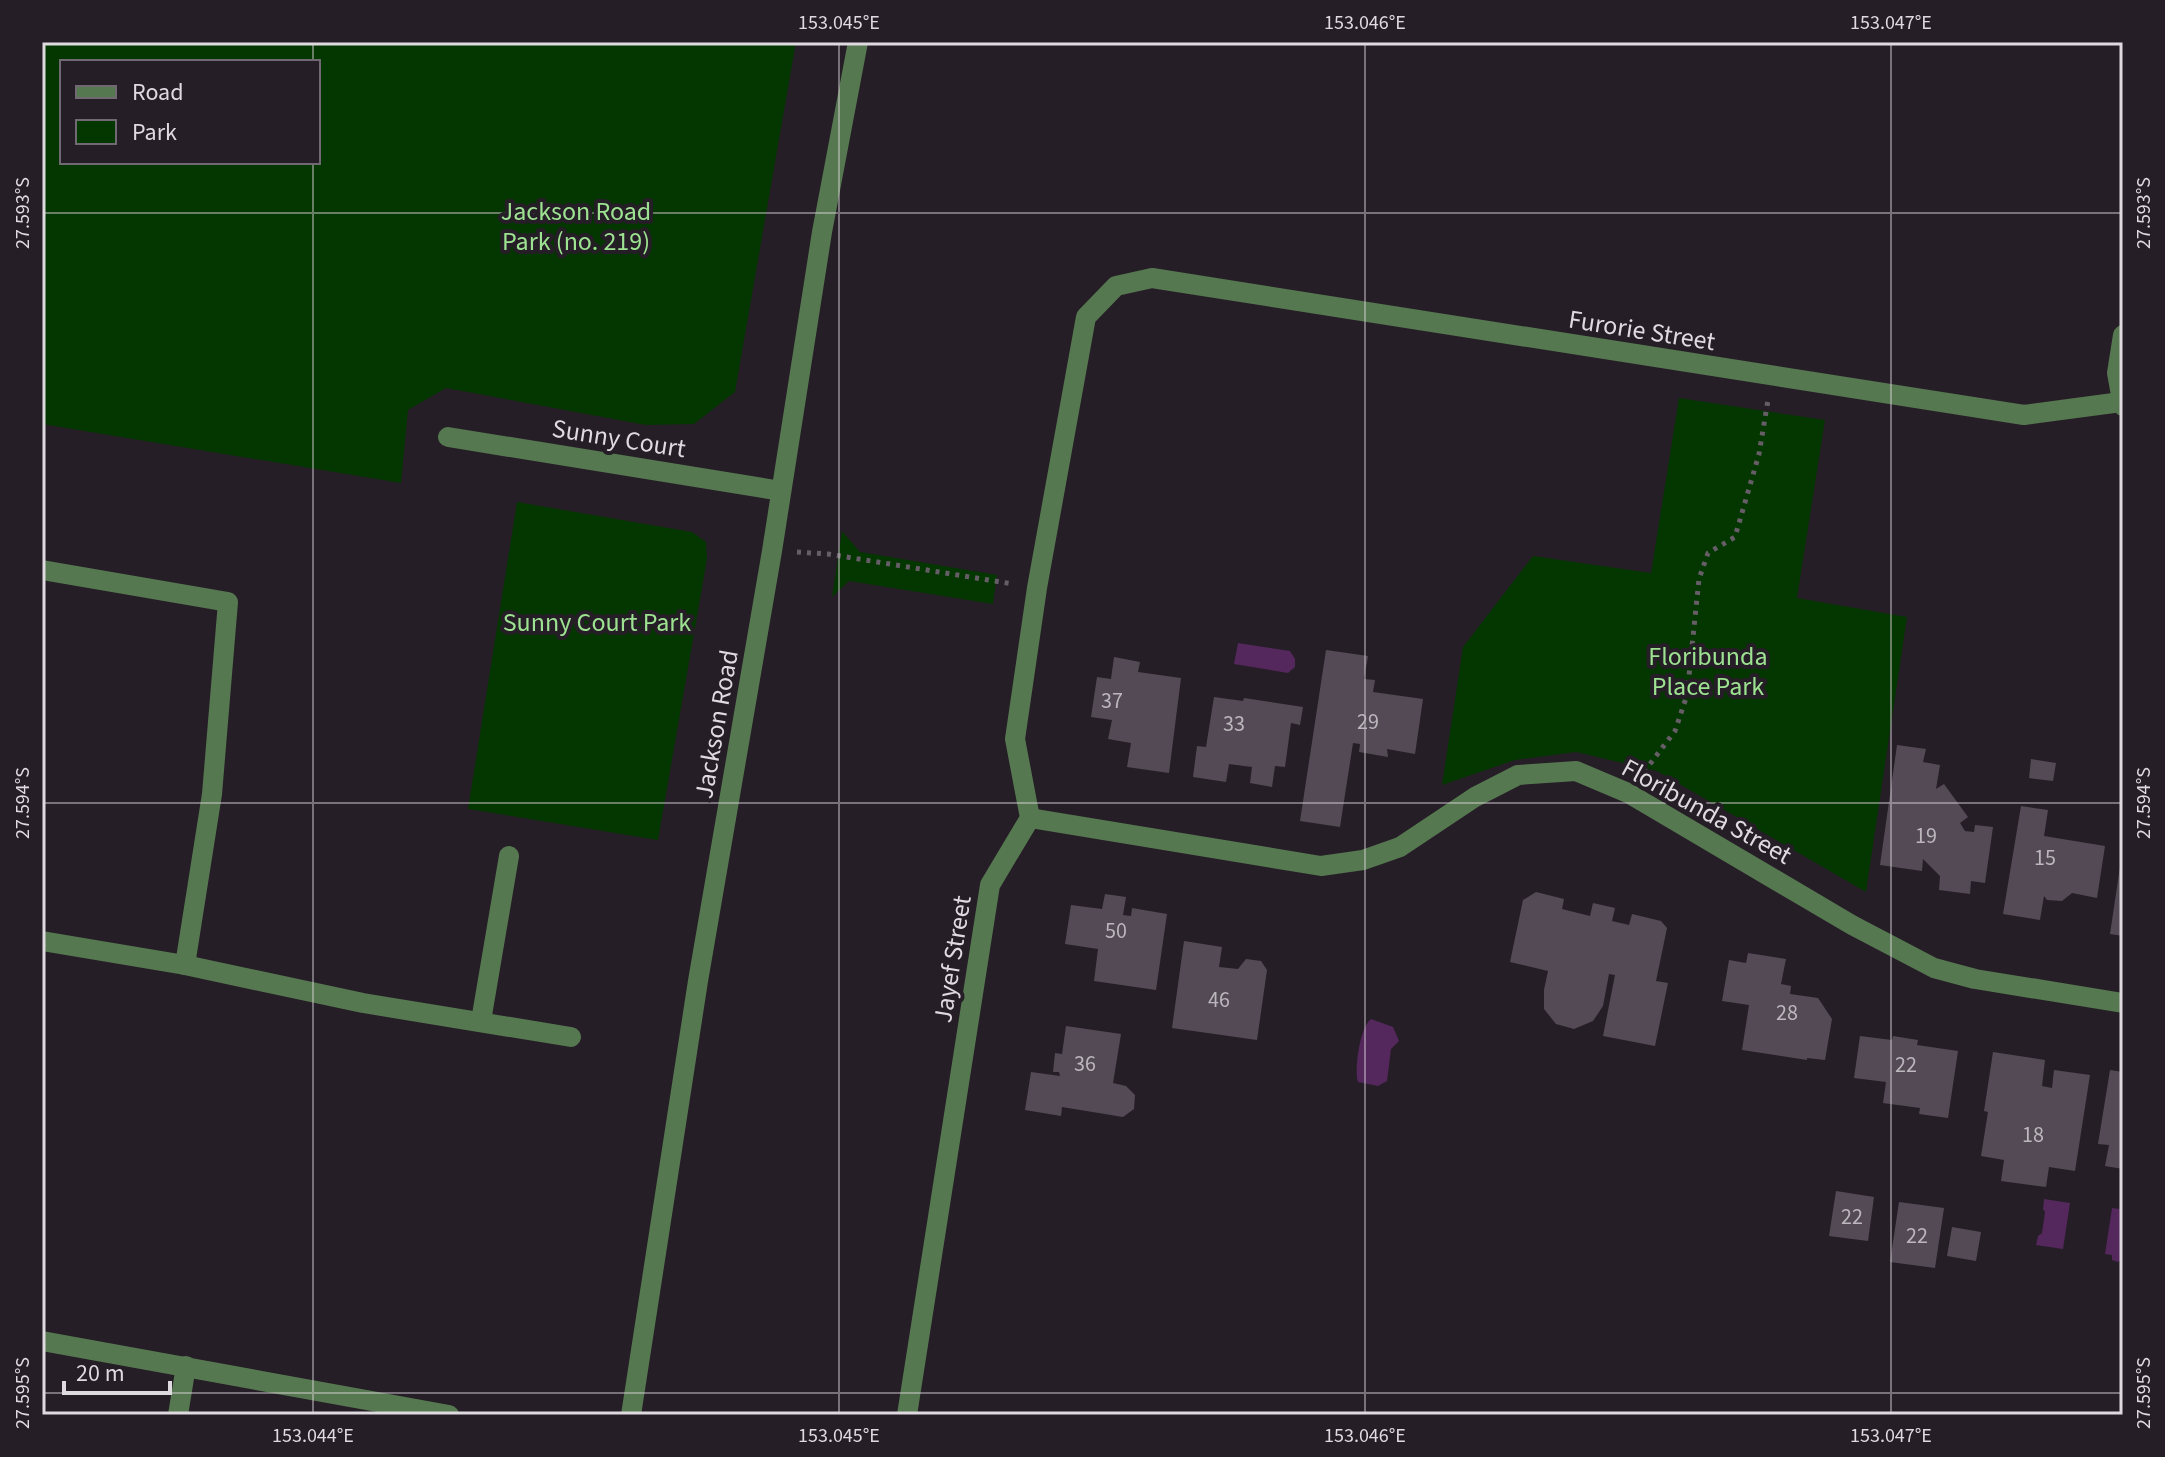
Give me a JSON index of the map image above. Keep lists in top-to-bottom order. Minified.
{"streets":{"street":["Furorie Street","Sunny Court","Jackson Road","Floribunda Street","Jayef Street"]},"crossings":[["Sunny Court","Jackson Road"],["Floribunda Street","Jayef Street"]],"parks":["Jackson Road Park (no. 219)","Sunny Court Park","Floribunda Place Park"],"house_numbers":["37","29","33","19","15","50","46","28","36","22","18","22","22"],"legend":["Road","Park"],"scale_bar":"20 m","coordinates":["153.045°E","153.046°E","153.047°E","27.593°S","27.594°S","27.595°S","153.044°E"]}
